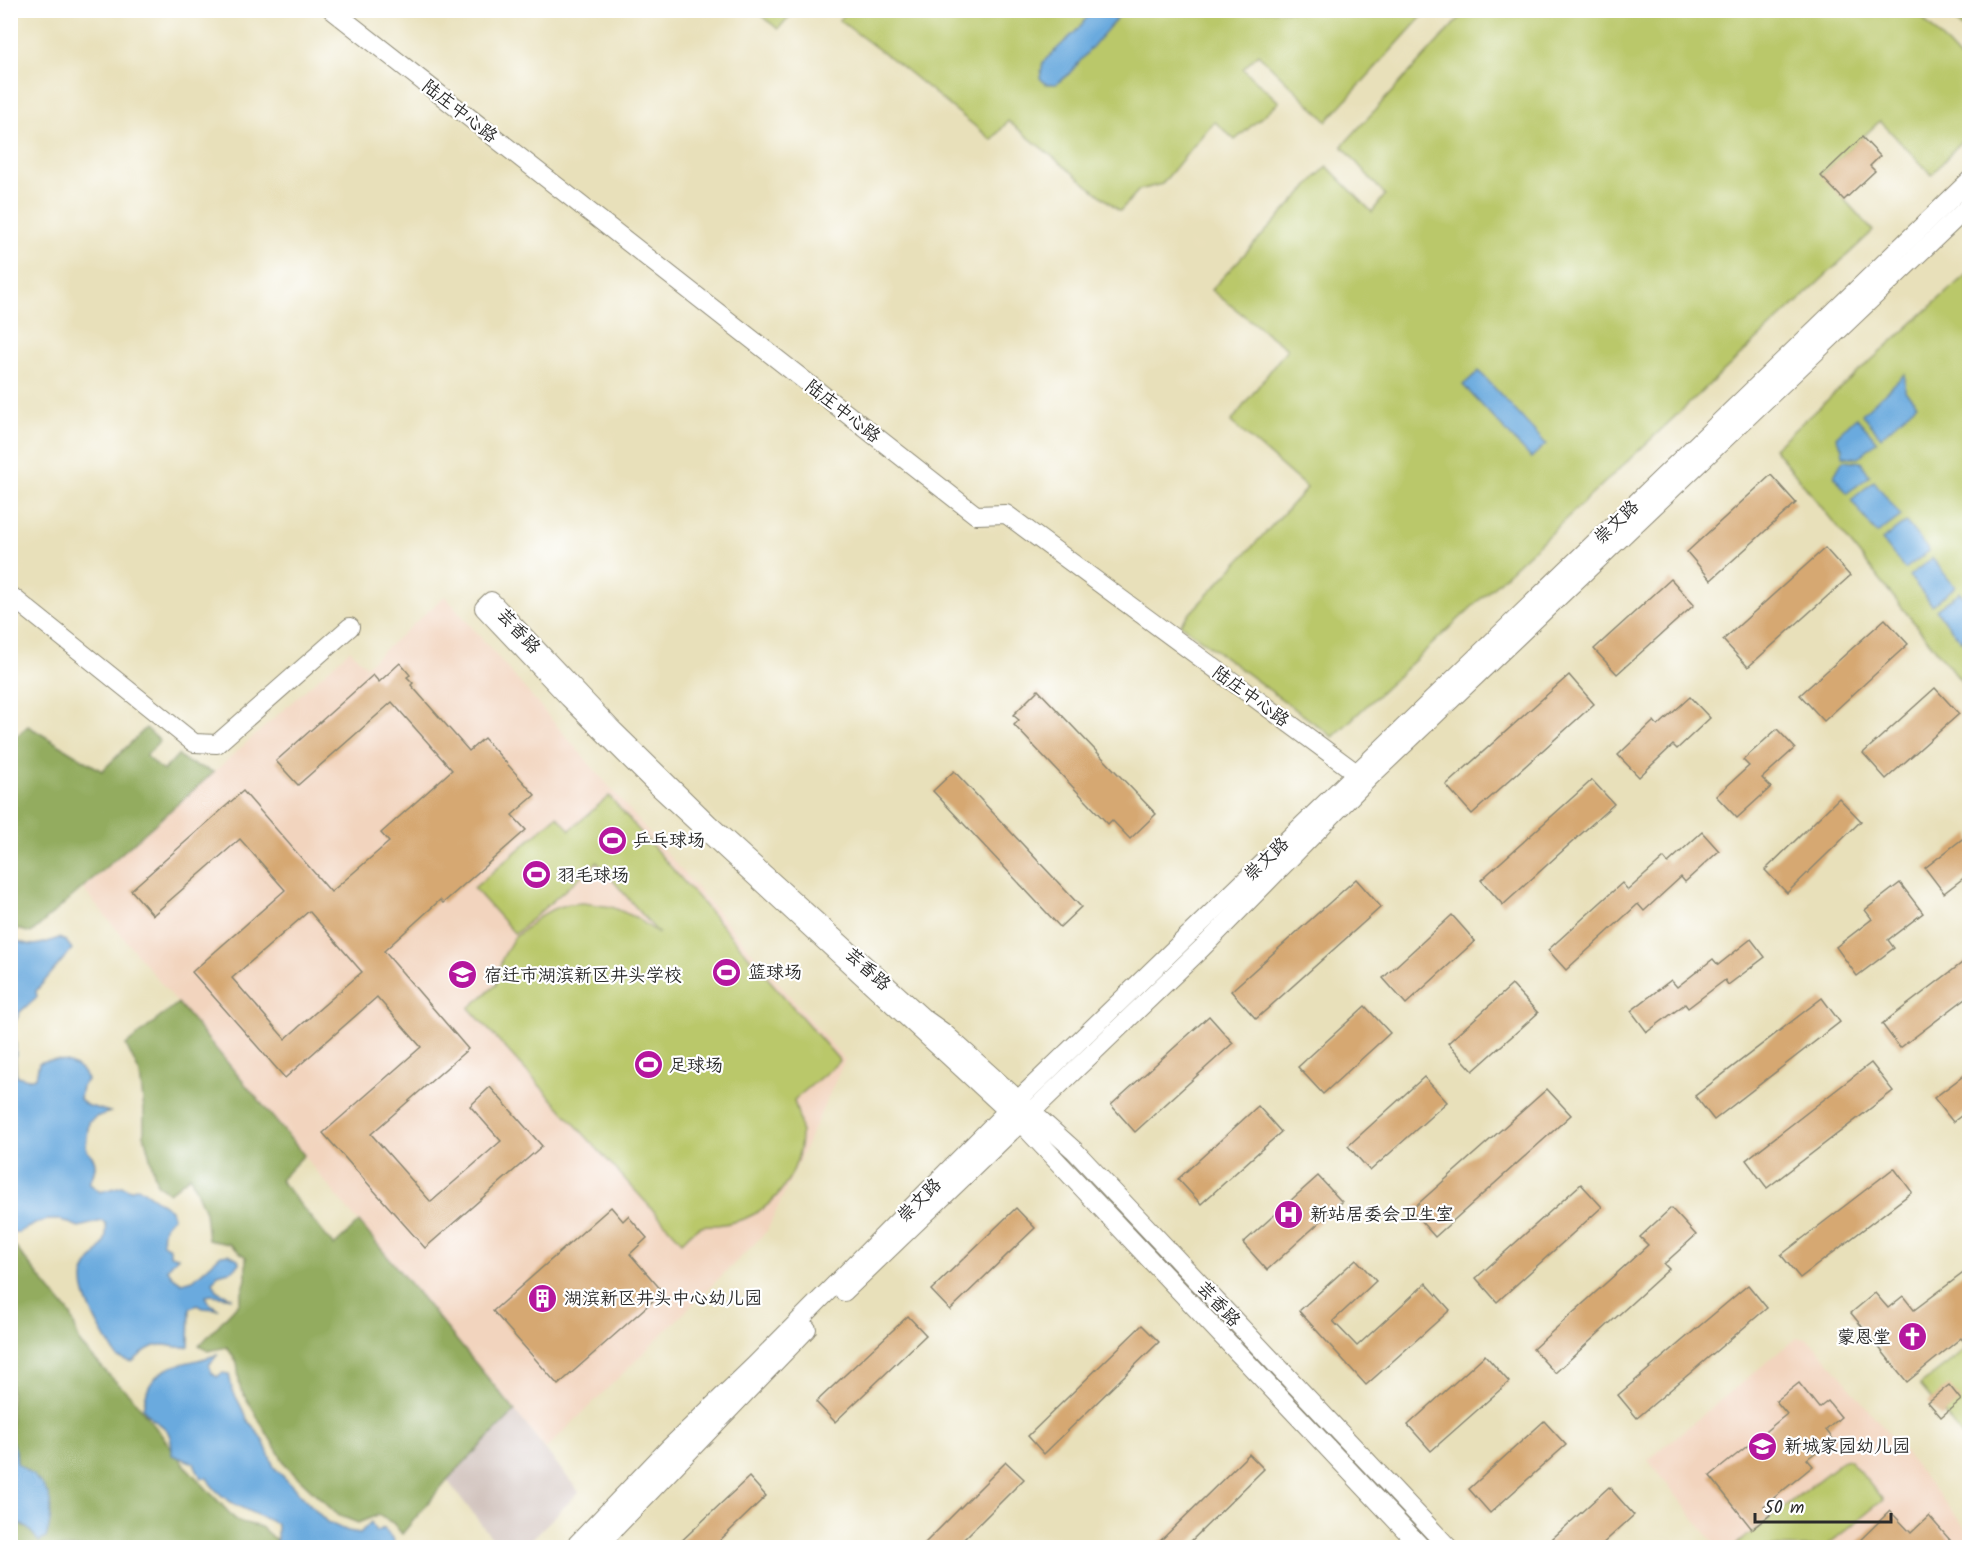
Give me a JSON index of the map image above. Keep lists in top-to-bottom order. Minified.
{"streets":{"street":["陆庄中心路","崇文路","芸香路"]},"crossings":[["陆庄中心路","崇文路"],["崇文路","芸香路"]],"places":{"sports":["乒乓球场","羽毛球场","篮球场","足球场"],"school or university":["宿迁市湖滨新区井头学校","新城家园幼儿园"],"hospital":["新站居委会卫生室"],"building":["湖滨新区井头中心幼儿园"],"church":["蒙恩堂"]},"scale_bar":"50 m"}
